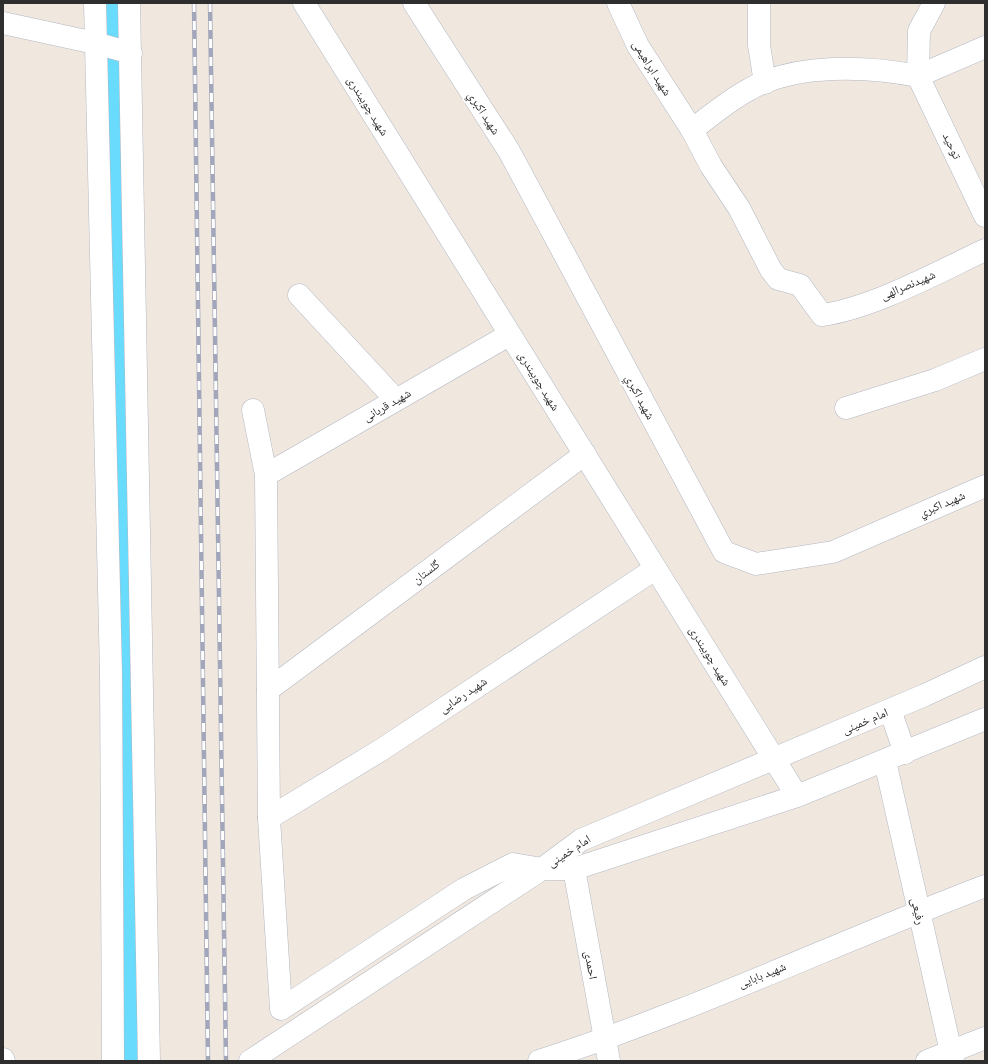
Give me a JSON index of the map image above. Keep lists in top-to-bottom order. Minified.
{"streets":{"street":["شهید ابراهیمی","شهید چوبیندری","شهيد اکبري","توحید","شهیدنصرالهی","شهید قربانی","گلستان","شهید رضایی","امام خمینی","رفیعی","احمدی","شهید بابایی"]},"crossings":[["شهید ابراهیمی","شهیدنصرالهی"],["شهید چوبیندری","شهید قربانی"],["شهید چوبیندری","گلستان"],["شهید چوبیندری","شهید رضایی"],["شهید چوبیندری","امام خمینی"],["امام خمینی","رفیعی"],["امام خمینی","احمدی"],["رفیعی","شهید بابایی"],["احمدی","شهید بابایی"]]}
